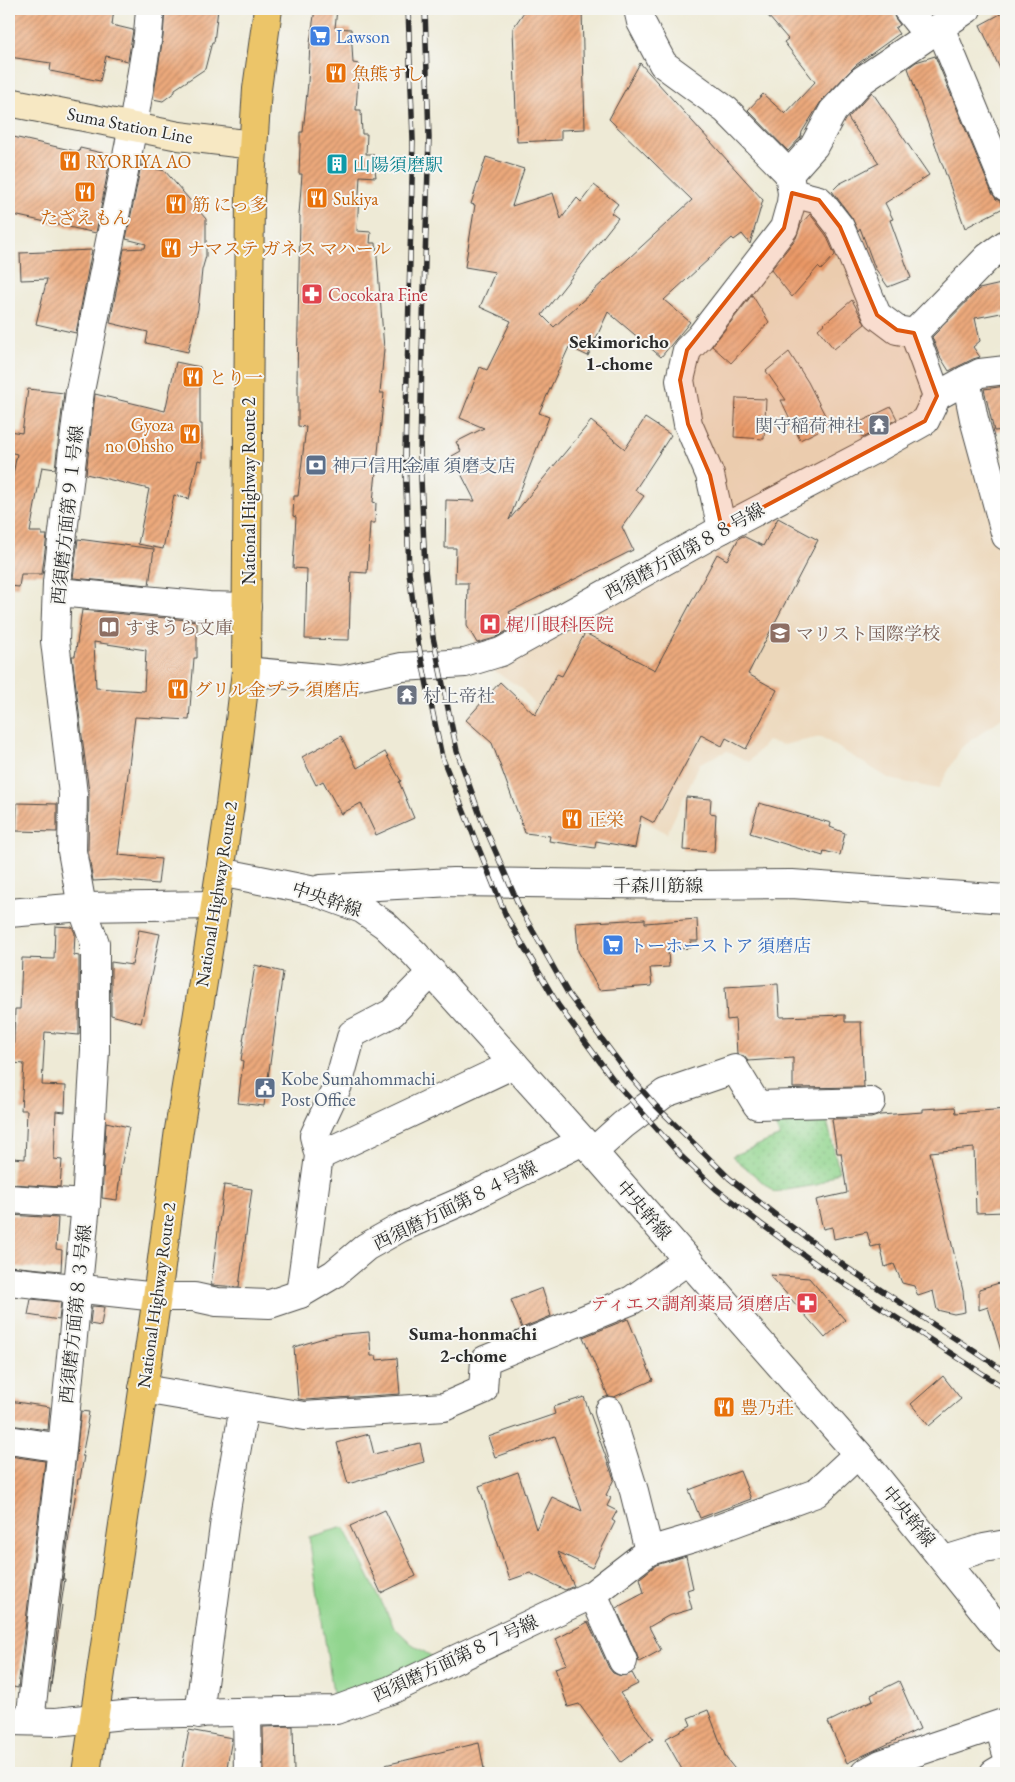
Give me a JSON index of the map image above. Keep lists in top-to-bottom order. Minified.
{"streets":{"highway":["National Highway Route 2"],"main road":["Suma Station Line"],"street":["西須磨方面第９１号線","西須磨方面第８８号線","千森川筋線","中央幹線","西須磨方面第８４号線","西須磨方面第８３号線","西須磨方面第８７号線"]},"crossings":[["Suma Station Line","National Highway Route 2"],["Suma Station Line","西須磨方面第９１号線"],["National Highway Route 2","西須磨方面第８８号線"],["National Highway Route 2","中央幹線"],["National Highway Route 2","西須磨方面第８４号線"],["National Highway Route 2","西須磨方面第８７号線"],["西須磨方面第９１号線","西須磨方面第８３号線"],["千森川筋線","中央幹線"],["中央幹線","西須磨方面第８４号線"],["中央幹線","西須磨方面第８７号線"],["西須磨方面第８４号線","西須磨方面第８３号線"],["西須磨方面第８３号線","西須磨方面第８７号線"]],"districts":["Sekimoricho 1-chome","Suma-honmachi 2-chome"],"places":{"supermarket":["Lawson","トーホーストア 須磨店"],"restaurant":["魚熊すし","RYORIYA AO","たざえもん","Sukiya","筋 にっ多","ナマステ ガネス マハール","とり一","Gyoza no Ohsho","グリル金プラ 須磨店","正栄","豊乃荘"],"building":["山陽須磨駅"],"pharmacy":["Cocokara Fine","ティエス調剤薬局 須磨店"],"temple":["関守稲荷神社","村上帝社"],"bank":["神戸信用金庫 須磨支店"],"hospital":["梶川眼科医院"],"library":["すまうら文庫"],"school or university":["マリスト国際学校"],"public building":["Kobe Sumahommachi Post Office"]}}
